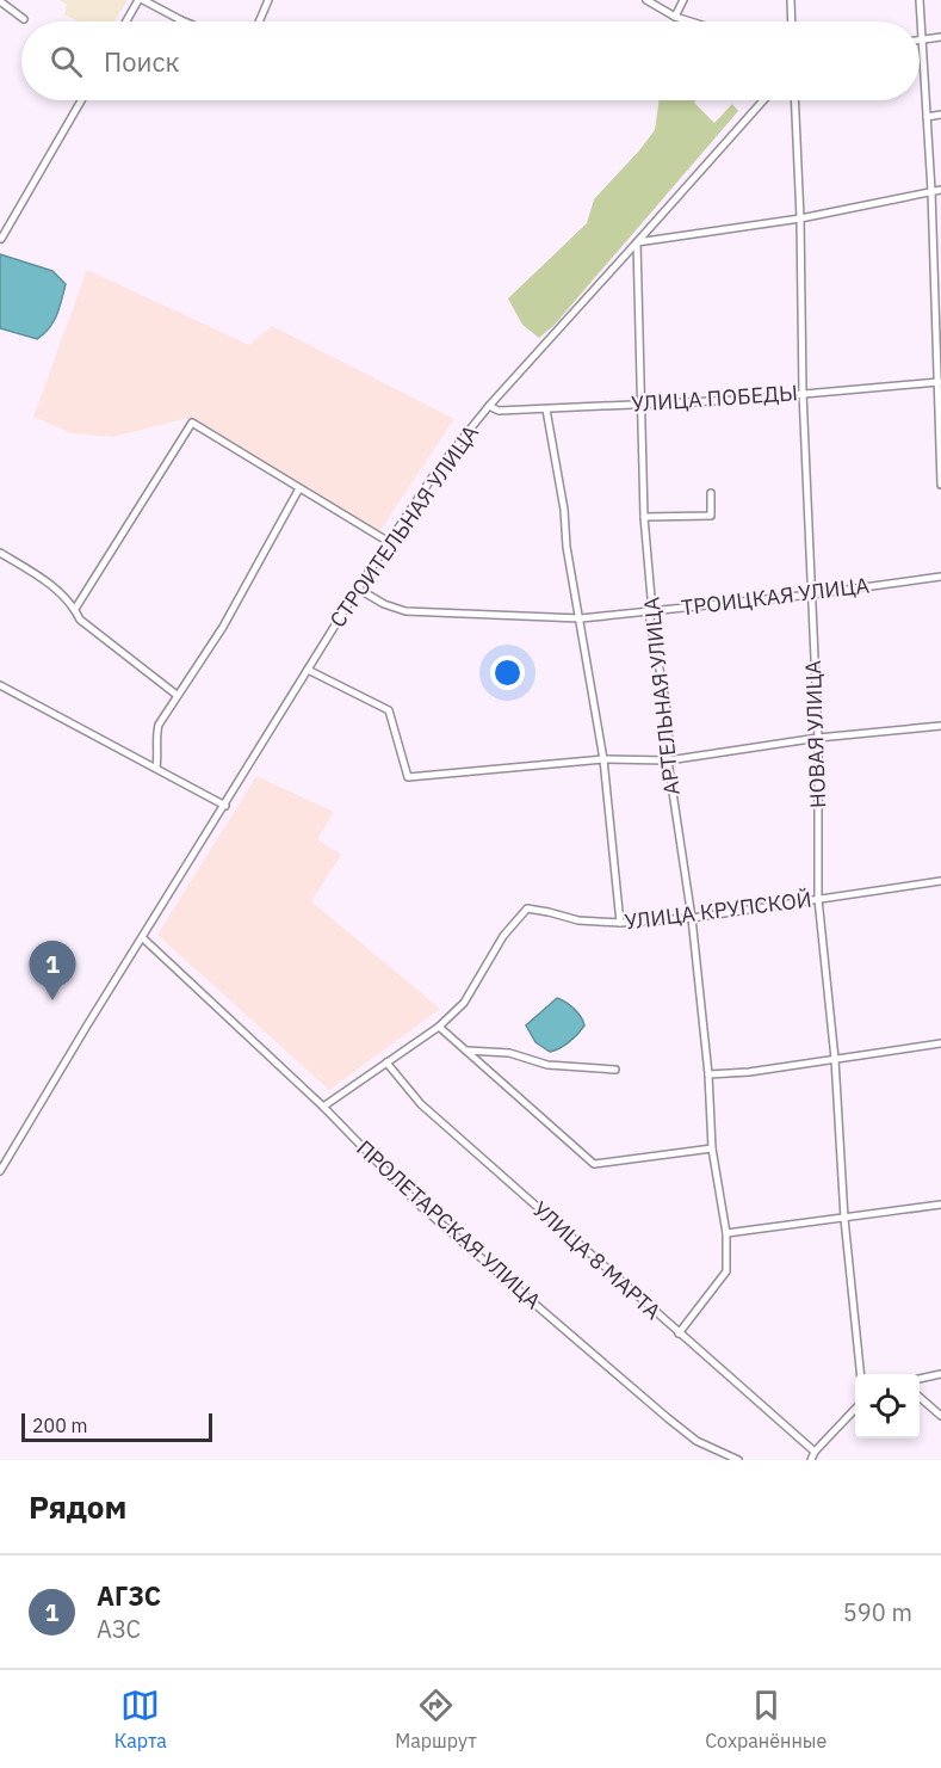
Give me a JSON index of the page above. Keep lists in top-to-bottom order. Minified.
{"streets":{"street":["УЛИЦА ПОБЕДЫ","СТРОИТЕЛЬНАЯ УЛИЦА","ТРОИЦКАЯ УЛИЦА","АРТЕЛЬНАЯ УЛИЦА","НОВАЯ УЛИЦА","УЛИЦА КРУПСКОЙ","ПРОЛЕТАРСКАЯ УЛИЦА","УЛИЦА 8 МАРТА"]},"crossings":[["УЛИЦА ПОБЕДЫ","СТРОИТЕЛЬНАЯ УЛИЦА"],["УЛИЦА ПОБЕДЫ","АРТЕЛЬНАЯ УЛИЦА"],["УЛИЦА ПОБЕДЫ","НОВАЯ УЛИЦА"],["СТРОИТЕЛЬНАЯ УЛИЦА","ТРОИЦКАЯ УЛИЦА"],["СТРОИТЕЛЬНАЯ УЛИЦА","АРТЕЛЬНАЯ УЛИЦА"],["СТРОИТЕЛЬНАЯ УЛИЦА","ПРОЛЕТАРСКАЯ УЛИЦА"],["ТРОИЦКАЯ УЛИЦА","АРТЕЛЬНАЯ УЛИЦА"],["ТРОИЦКАЯ УЛИЦА","НОВАЯ УЛИЦА"],["АРТЕЛЬНАЯ УЛИЦА","УЛИЦА КРУПСКОЙ"],["АРТЕЛЬНАЯ УЛИЦА","УЛИЦА 8 МАРТА"],["НОВАЯ УЛИЦА","УЛИЦА КРУПСКОЙ"],["УЛИЦА КРУПСКОЙ","ПРОЛЕТАРСКАЯ УЛИЦА"],["УЛИЦА КРУПСКОЙ","УЛИЦА 8 МАРТА"]],"scale_bar":"200 m","page":{"search":"Поиск","pins":"1","scale":"200 m","heading":"Рядом","list":[{"mark":"1","name":"АГЗС","note":"АЗС","value":"590 m"}],"nav":["Карта","Маршрут","Сохранённые"]}}
